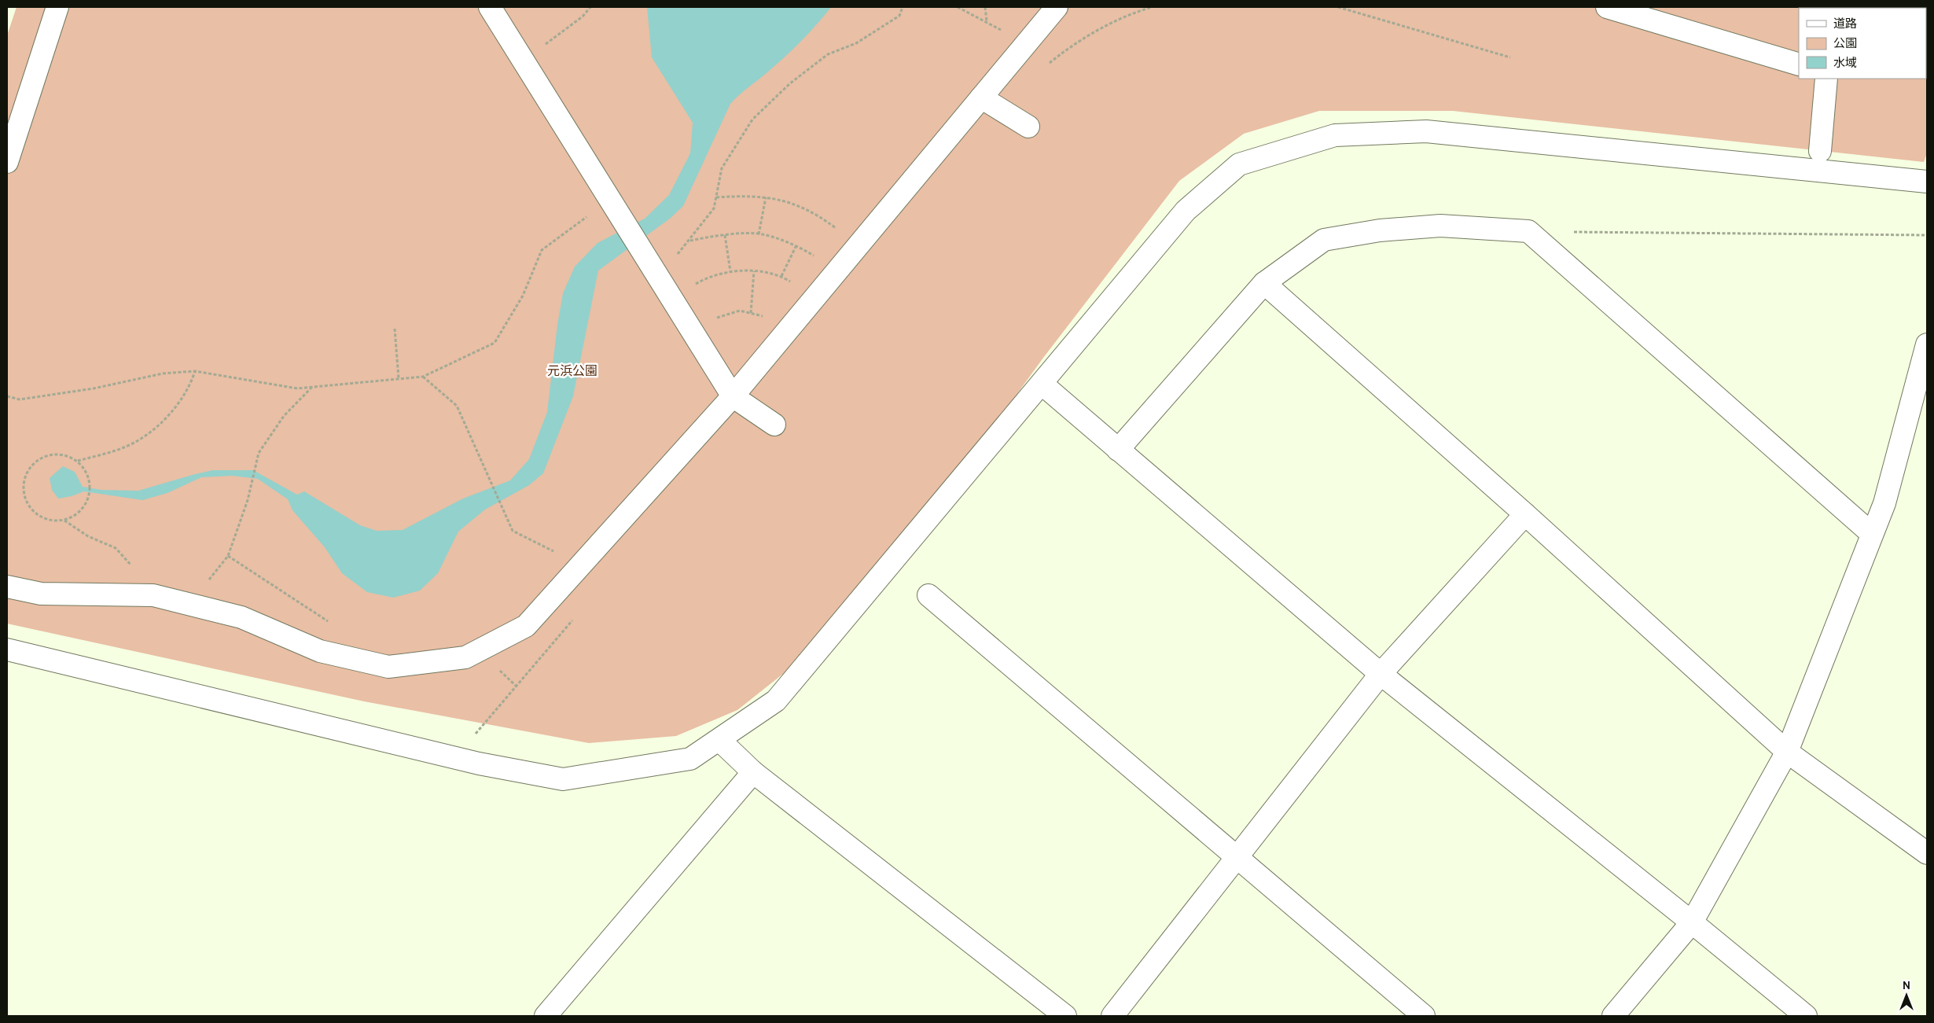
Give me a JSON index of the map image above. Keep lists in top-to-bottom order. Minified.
{"parks":["元浜公園"],"legend":["道路","公園","水域"],"north":"top"}
